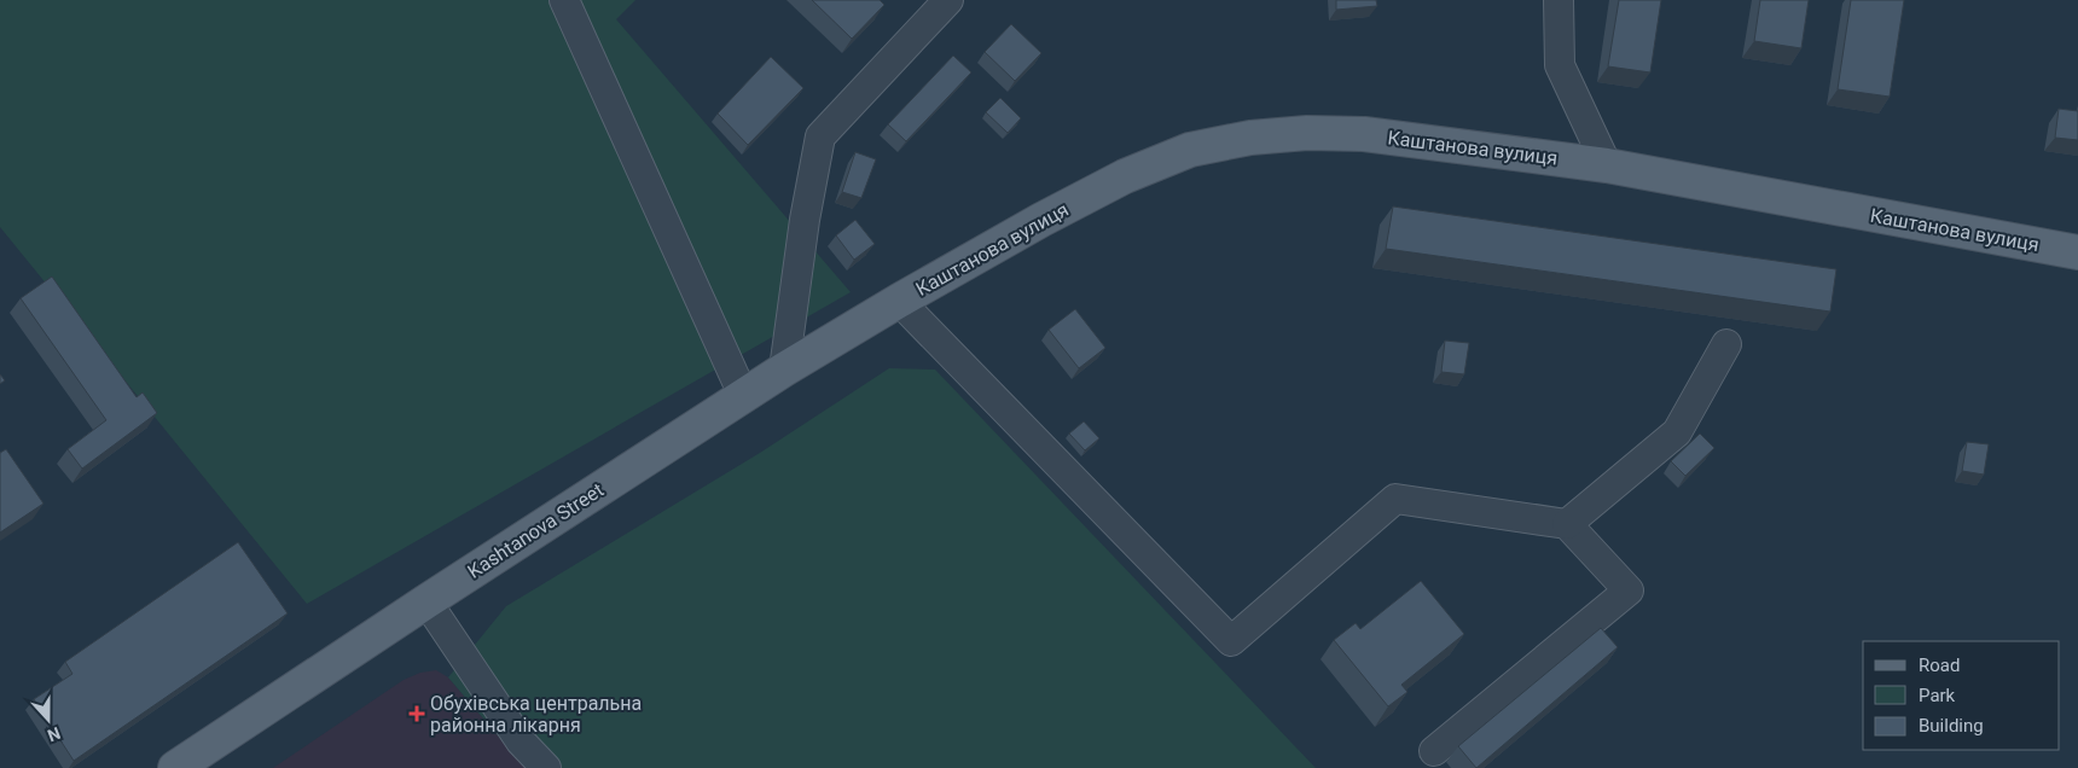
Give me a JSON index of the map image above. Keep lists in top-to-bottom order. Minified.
{"streets":{"main road":["Каштанова вулиця","Kashtanova Street"]},"crossings":[["Каштанова вулиця","Kashtanova Street"]],"places":{"health":["Обухівська центральна районна лікарня"]},"legend":["Road","Park","Building"],"north":"bottom"}
